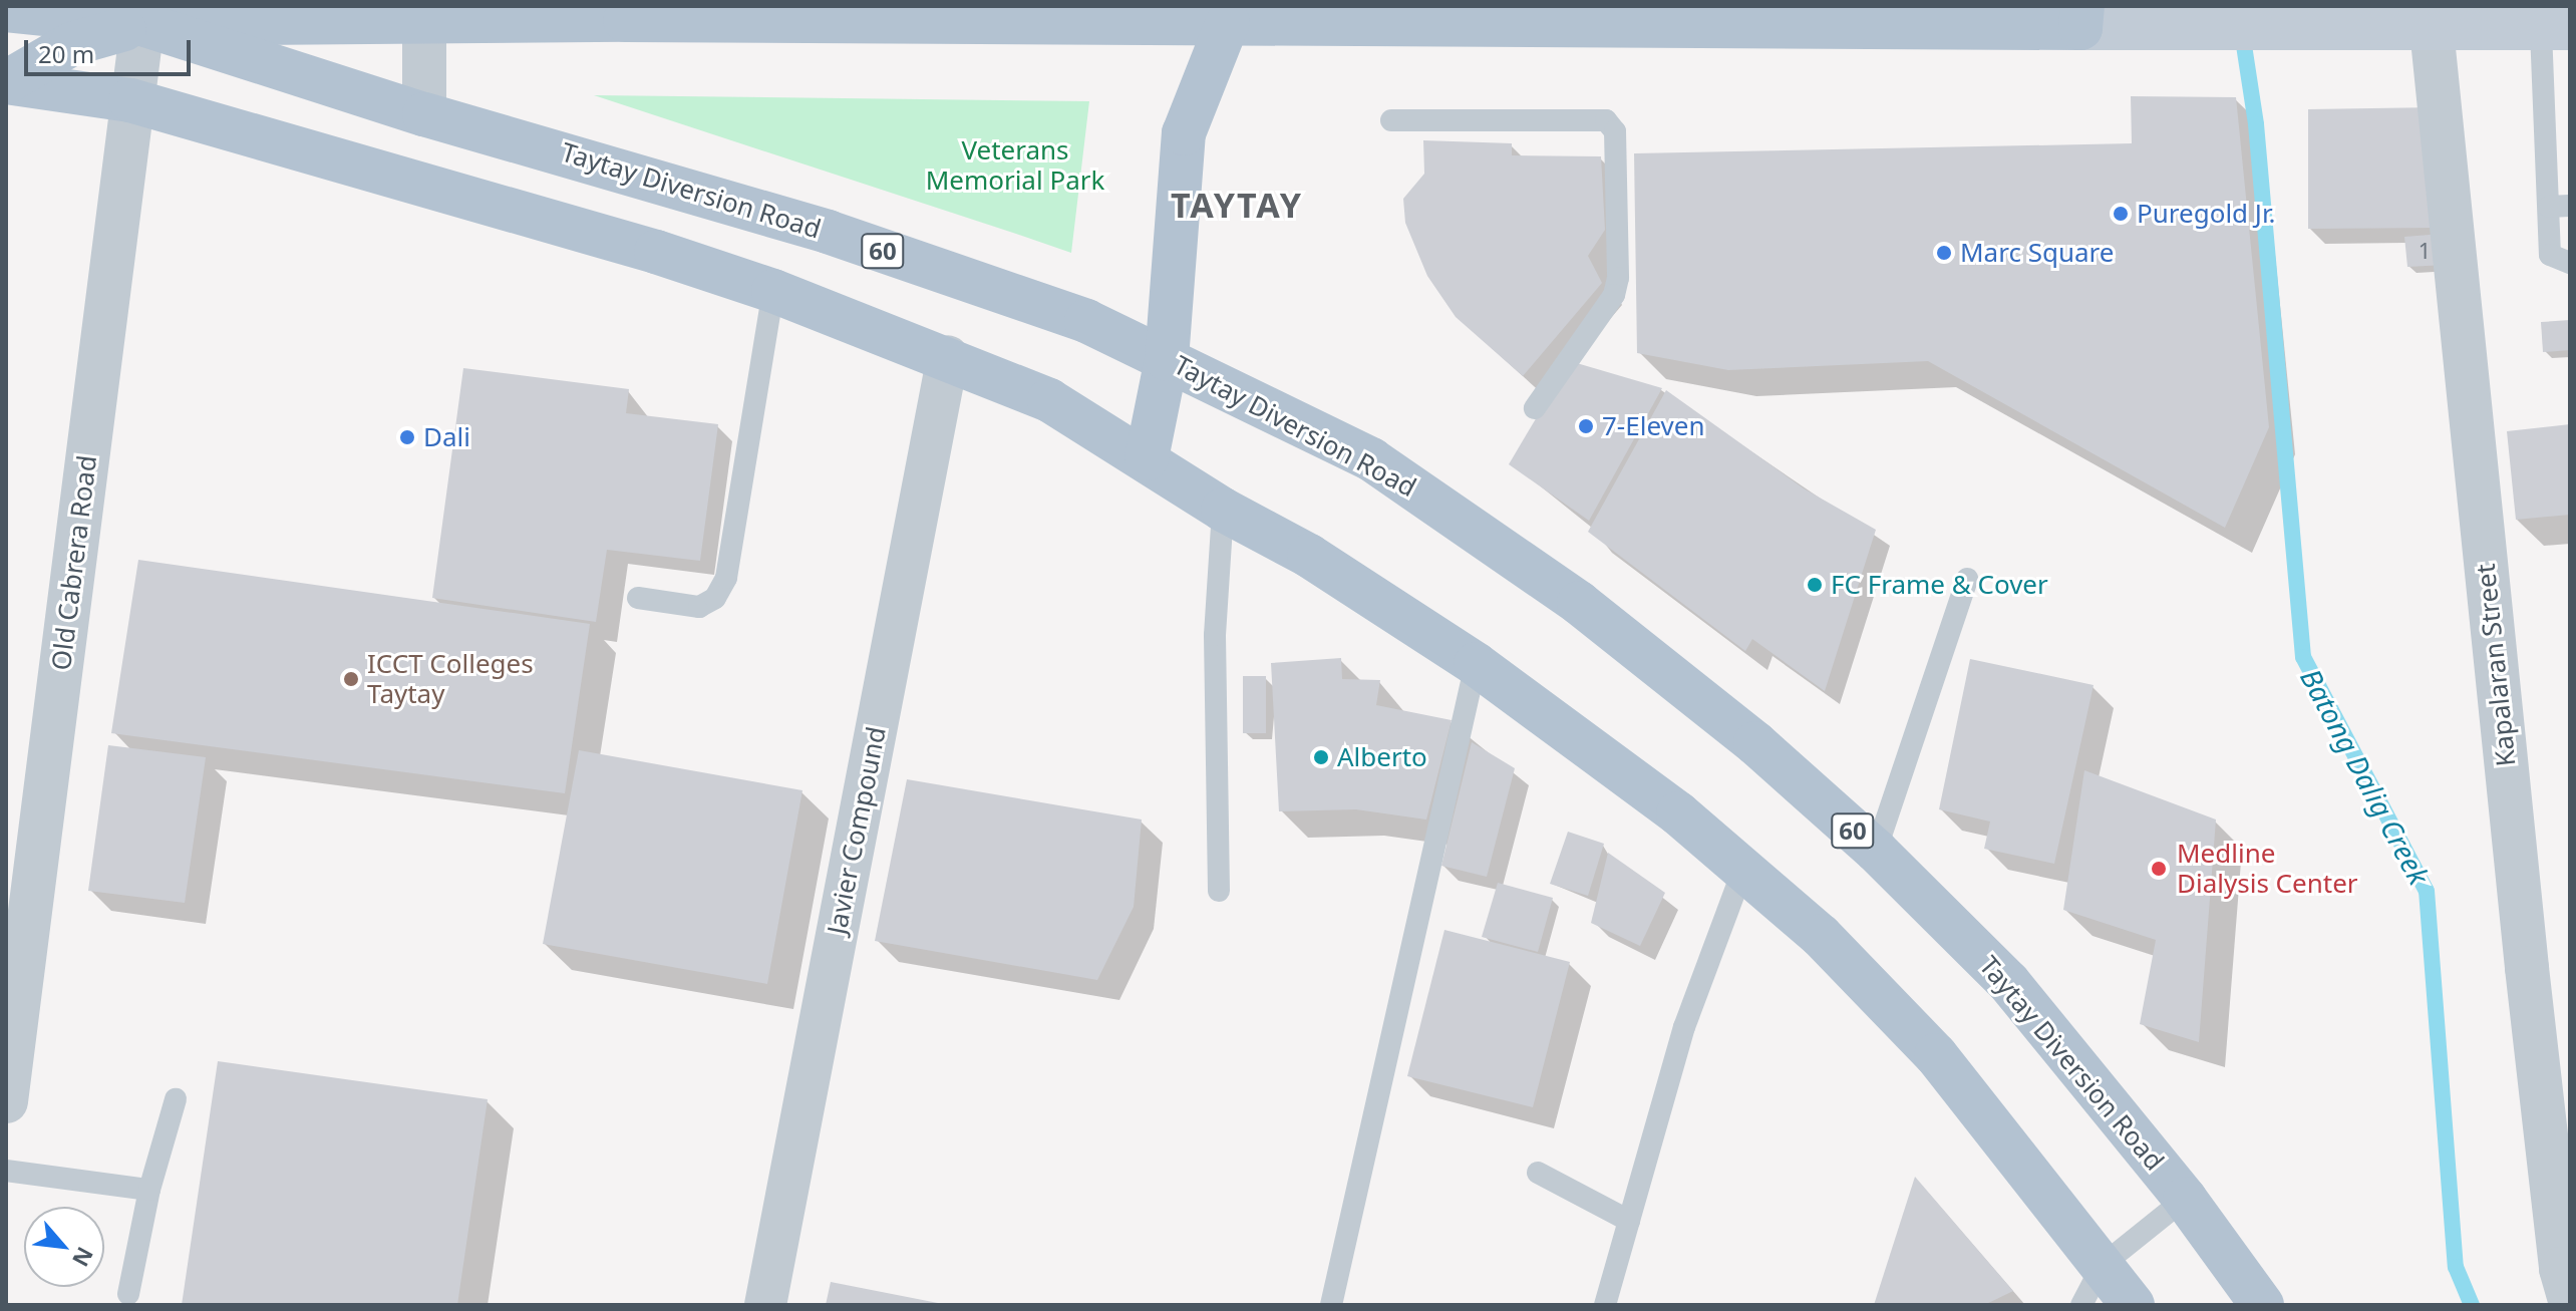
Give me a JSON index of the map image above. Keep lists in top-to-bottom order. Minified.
{"streets":{"main road":["Taytay Diversion Road","60"],"street":["Old Cabrera Road","Kapalaran Street","Javier Compound"]},"crossings":[["Taytay Diversion Road","Old Cabrera Road"]],"districts":["TAYTAY"],"water":["Batong Dalig Creek"],"parks":["Veterans Memorial Park"],"places":["Puregold Jr.","Marc Square","7-Eleven","Dali","FC Frame & Cover","ICCT Colleges Taytay","Alberto","Medline Dialysis Center"],"house_numbers":["1"],"scale_bar":"20 m","north":"bottom right"}
